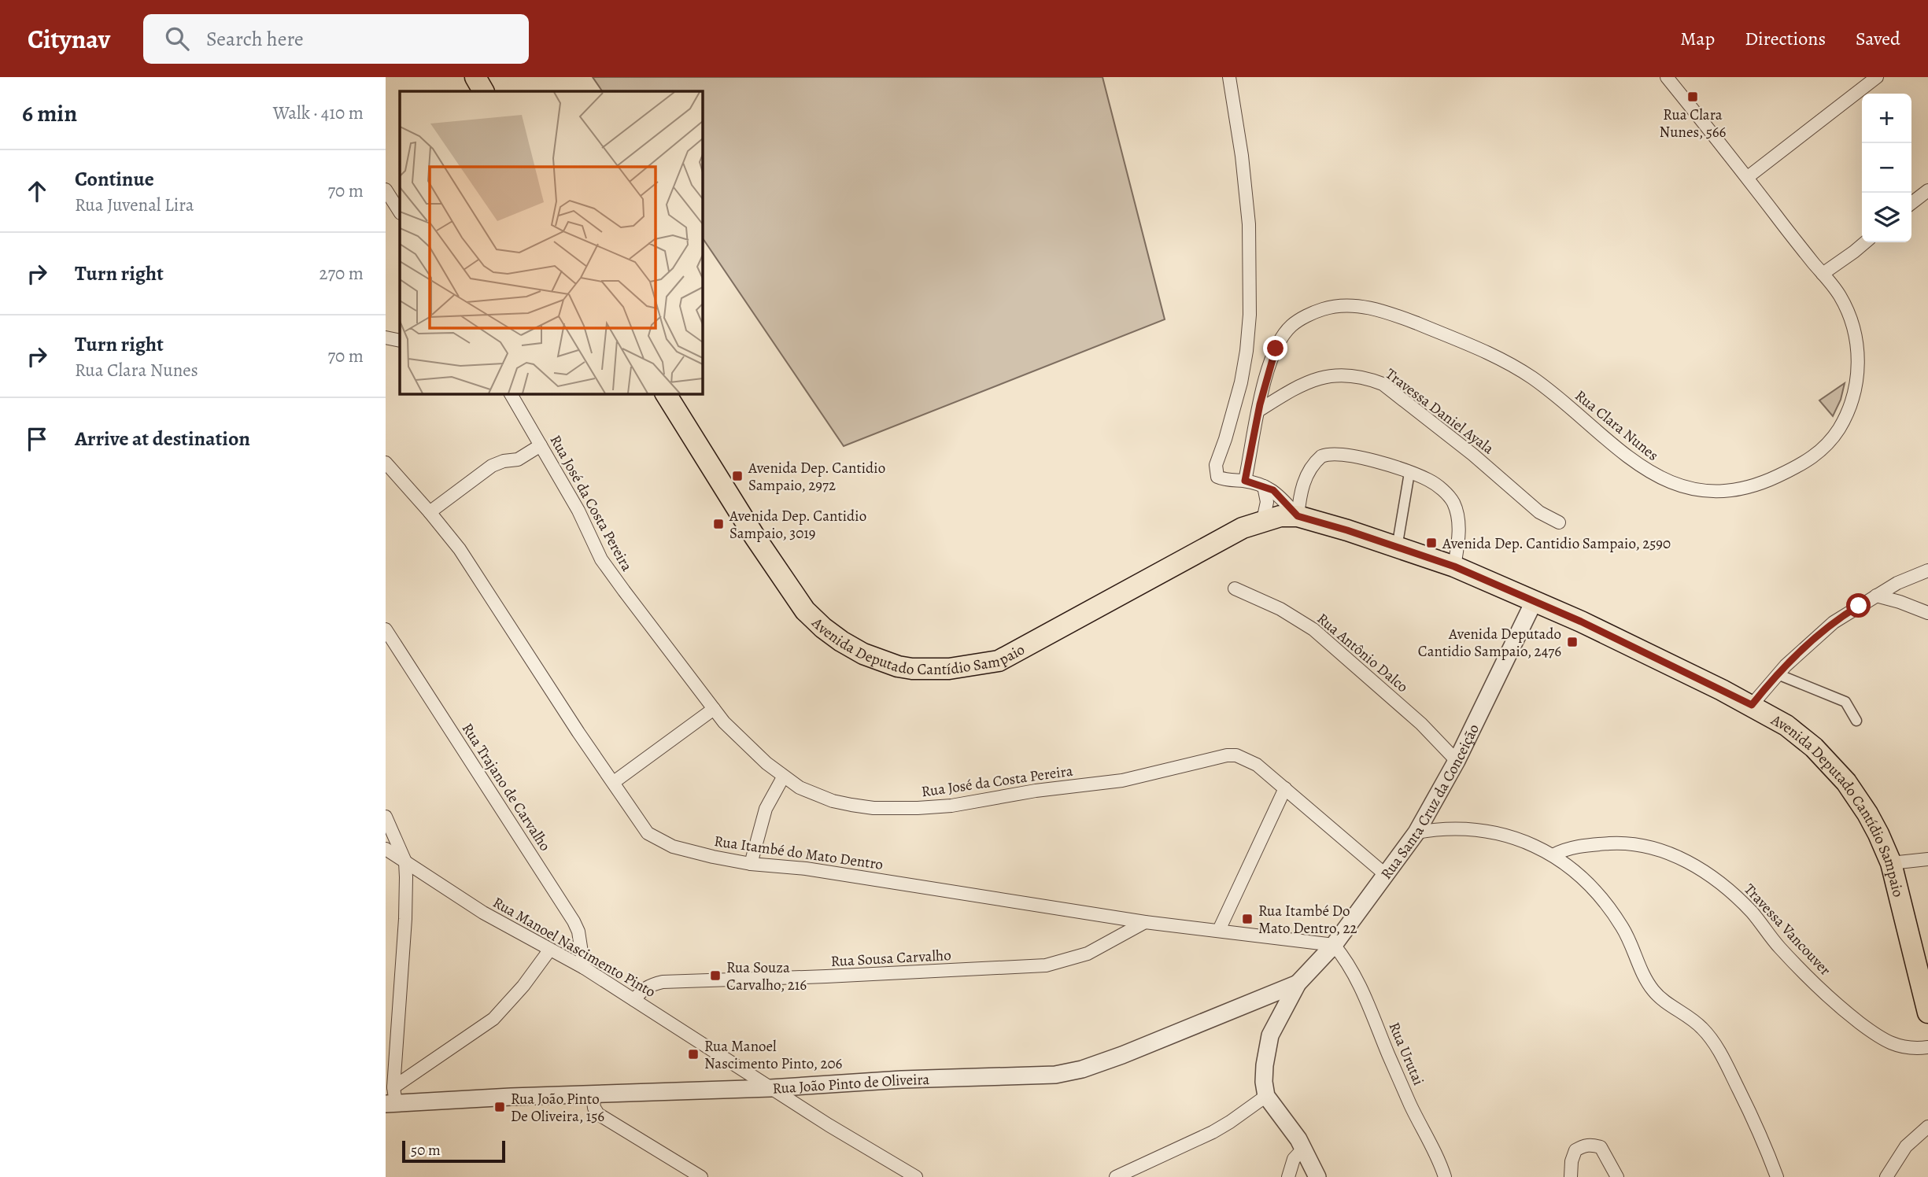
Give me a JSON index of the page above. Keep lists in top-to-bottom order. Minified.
{"streets":{"main road":["Avenida Deputado Cantídio Sampaio"],"street":["Travessa Daniel Ayala","Rua Clara Nunes","Rua José da Costa Pereira","Rua Antônio Dalco","Rua Trajano de Carvalho","Rua Santa Cruz da Conceição","Rua Itambé do Mato Dentro","Travessa Vancouver","Rua Manoel Nascimento Pinto","Rua Sousa Carvalho","Rua Urutai","Rua João Pinto de Oliveira"]},"crossings":[["Travessa Daniel Ayala","Rua Clara Nunes"],["Rua Clara Nunes","Avenida Deputado Cantídio Sampaio"],["Rua José da Costa Pereira","Rua Santa Cruz da Conceição"],["Avenida Deputado Cantídio Sampaio","Rua Santa Cruz da Conceição"],["Rua Antônio Dalco","Rua Santa Cruz da Conceição"],["Rua Trajano de Carvalho","Rua Manoel Nascimento Pinto"],["Rua Santa Cruz da Conceição","Rua Itambé do Mato Dentro"],["Rua Santa Cruz da Conceição","Rua Urutai"],["Rua Santa Cruz da Conceição","Rua João Pinto de Oliveira"],["Rua Itambé do Mato Dentro","Rua Sousa Carvalho"],["Rua Itambé do Mato Dentro","Rua Urutai"],["Rua Manoel Nascimento Pinto","Rua Sousa Carvalho"],["Rua Manoel Nascimento Pinto","Rua João Pinto de Oliveira"]],"places":{"transit":["Rua Clara Nunes, 566","Avenida Dep. Cantidio Sampaio, 2972","Avenida Dep. Cantidio Sampaio, 3019","Avenida Dep. Cantidio Sampaio, 2590","Avenida Deputado Cantidio Sampaio, 2476","Rua Itambé Do Mato Dentro, 22","Rua Souza Carvalho, 216","Rua Manoel Nascimento Pinto, 206","Rua João Pinto De Oliveira, 156"]},"scale_bar":"50 m","page":{"header":"Citynav","search":"Search here","nav":["Map","Directions","Saved"],"heading":["6 min","Walk · 410 m"],"map_buttons":["+","−"],"list":[["Continue","Rua Juvenal Lira","70 m"],["Turn right","270 m"],["Turn right","Rua Clara Nunes","70 m"],"Arrive at destination"],"scale":"50 m"}}
